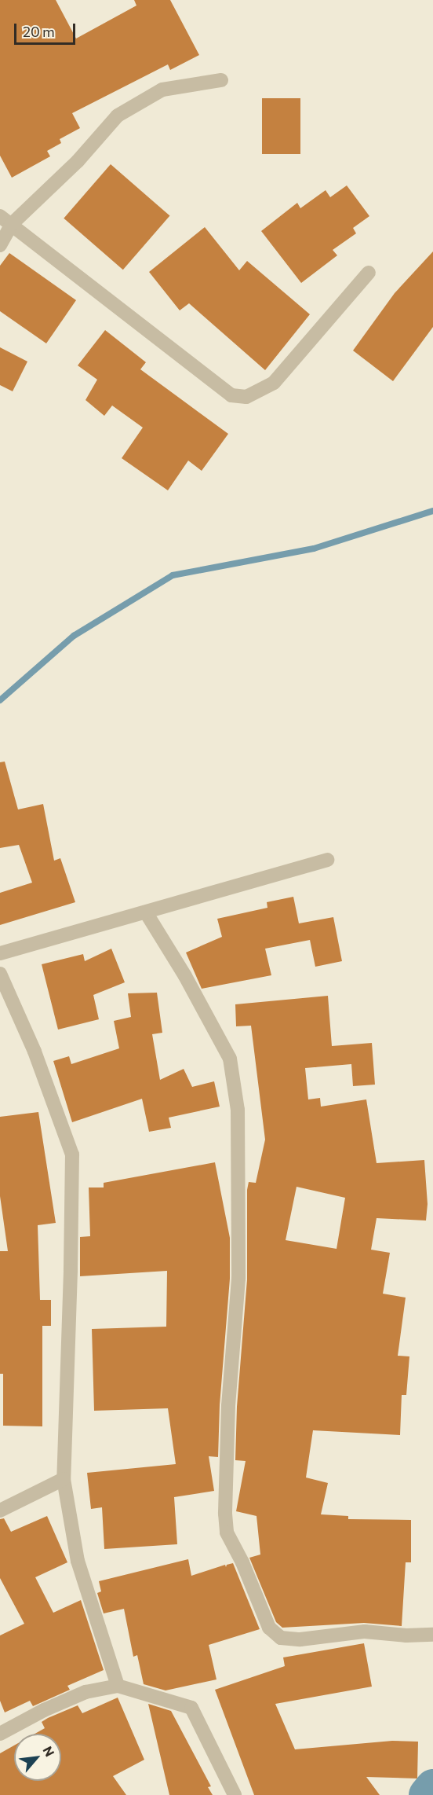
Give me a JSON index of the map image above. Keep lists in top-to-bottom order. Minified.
{"scale_bar":"20 m","north":"top right"}
